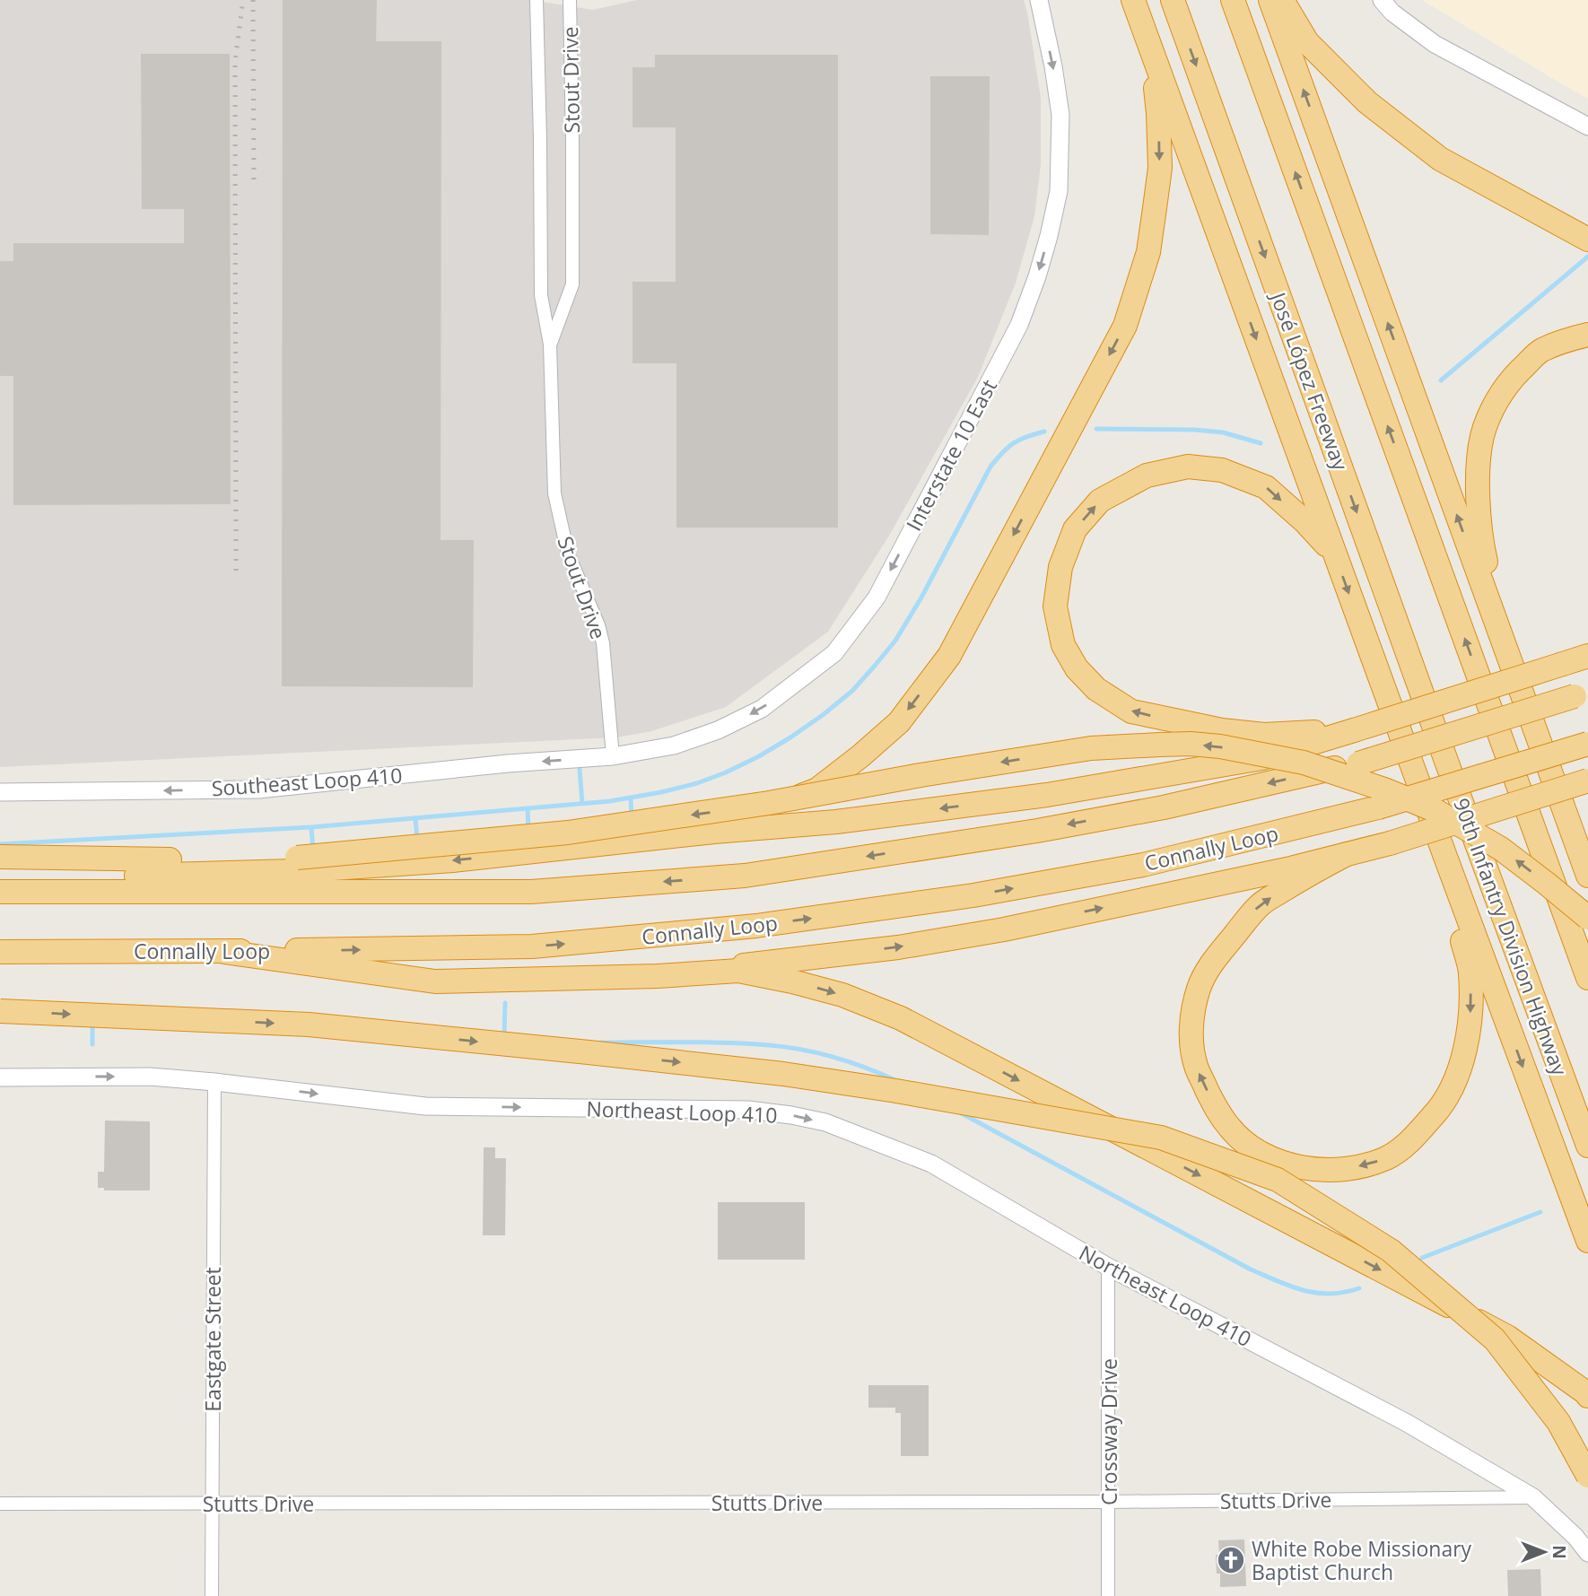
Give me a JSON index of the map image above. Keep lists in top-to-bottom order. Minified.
{"streets":{"highway":["José López Freeway","Connally Loop","90th Infantry Division Highway"],"main road":["Interstate 10 East","Southeast Loop 410","Northeast Loop 410"],"street":["Stout Drive","Eastgate Street","Crossway Drive","Stutts Drive"]},"crossings":[["Stout Drive","Interstate 10 East"],["Stout Drive","Southeast Loop 410"],["José López Freeway","90th Infantry Division Highway"],["Interstate 10 East","Southeast Loop 410"],["Northeast Loop 410","Eastgate Street"],["Northeast Loop 410","Crossway Drive"],["Northeast Loop 410","Stutts Drive"],["Eastgate Street","Stutts Drive"],["Crossway Drive","Stutts Drive"]],"one_way":["Interstate 10 East","Southeast Loop 410","Northeast Loop 410"],"places":{"church":["White Robe Missionary Baptist Church"]},"north":"right"}
